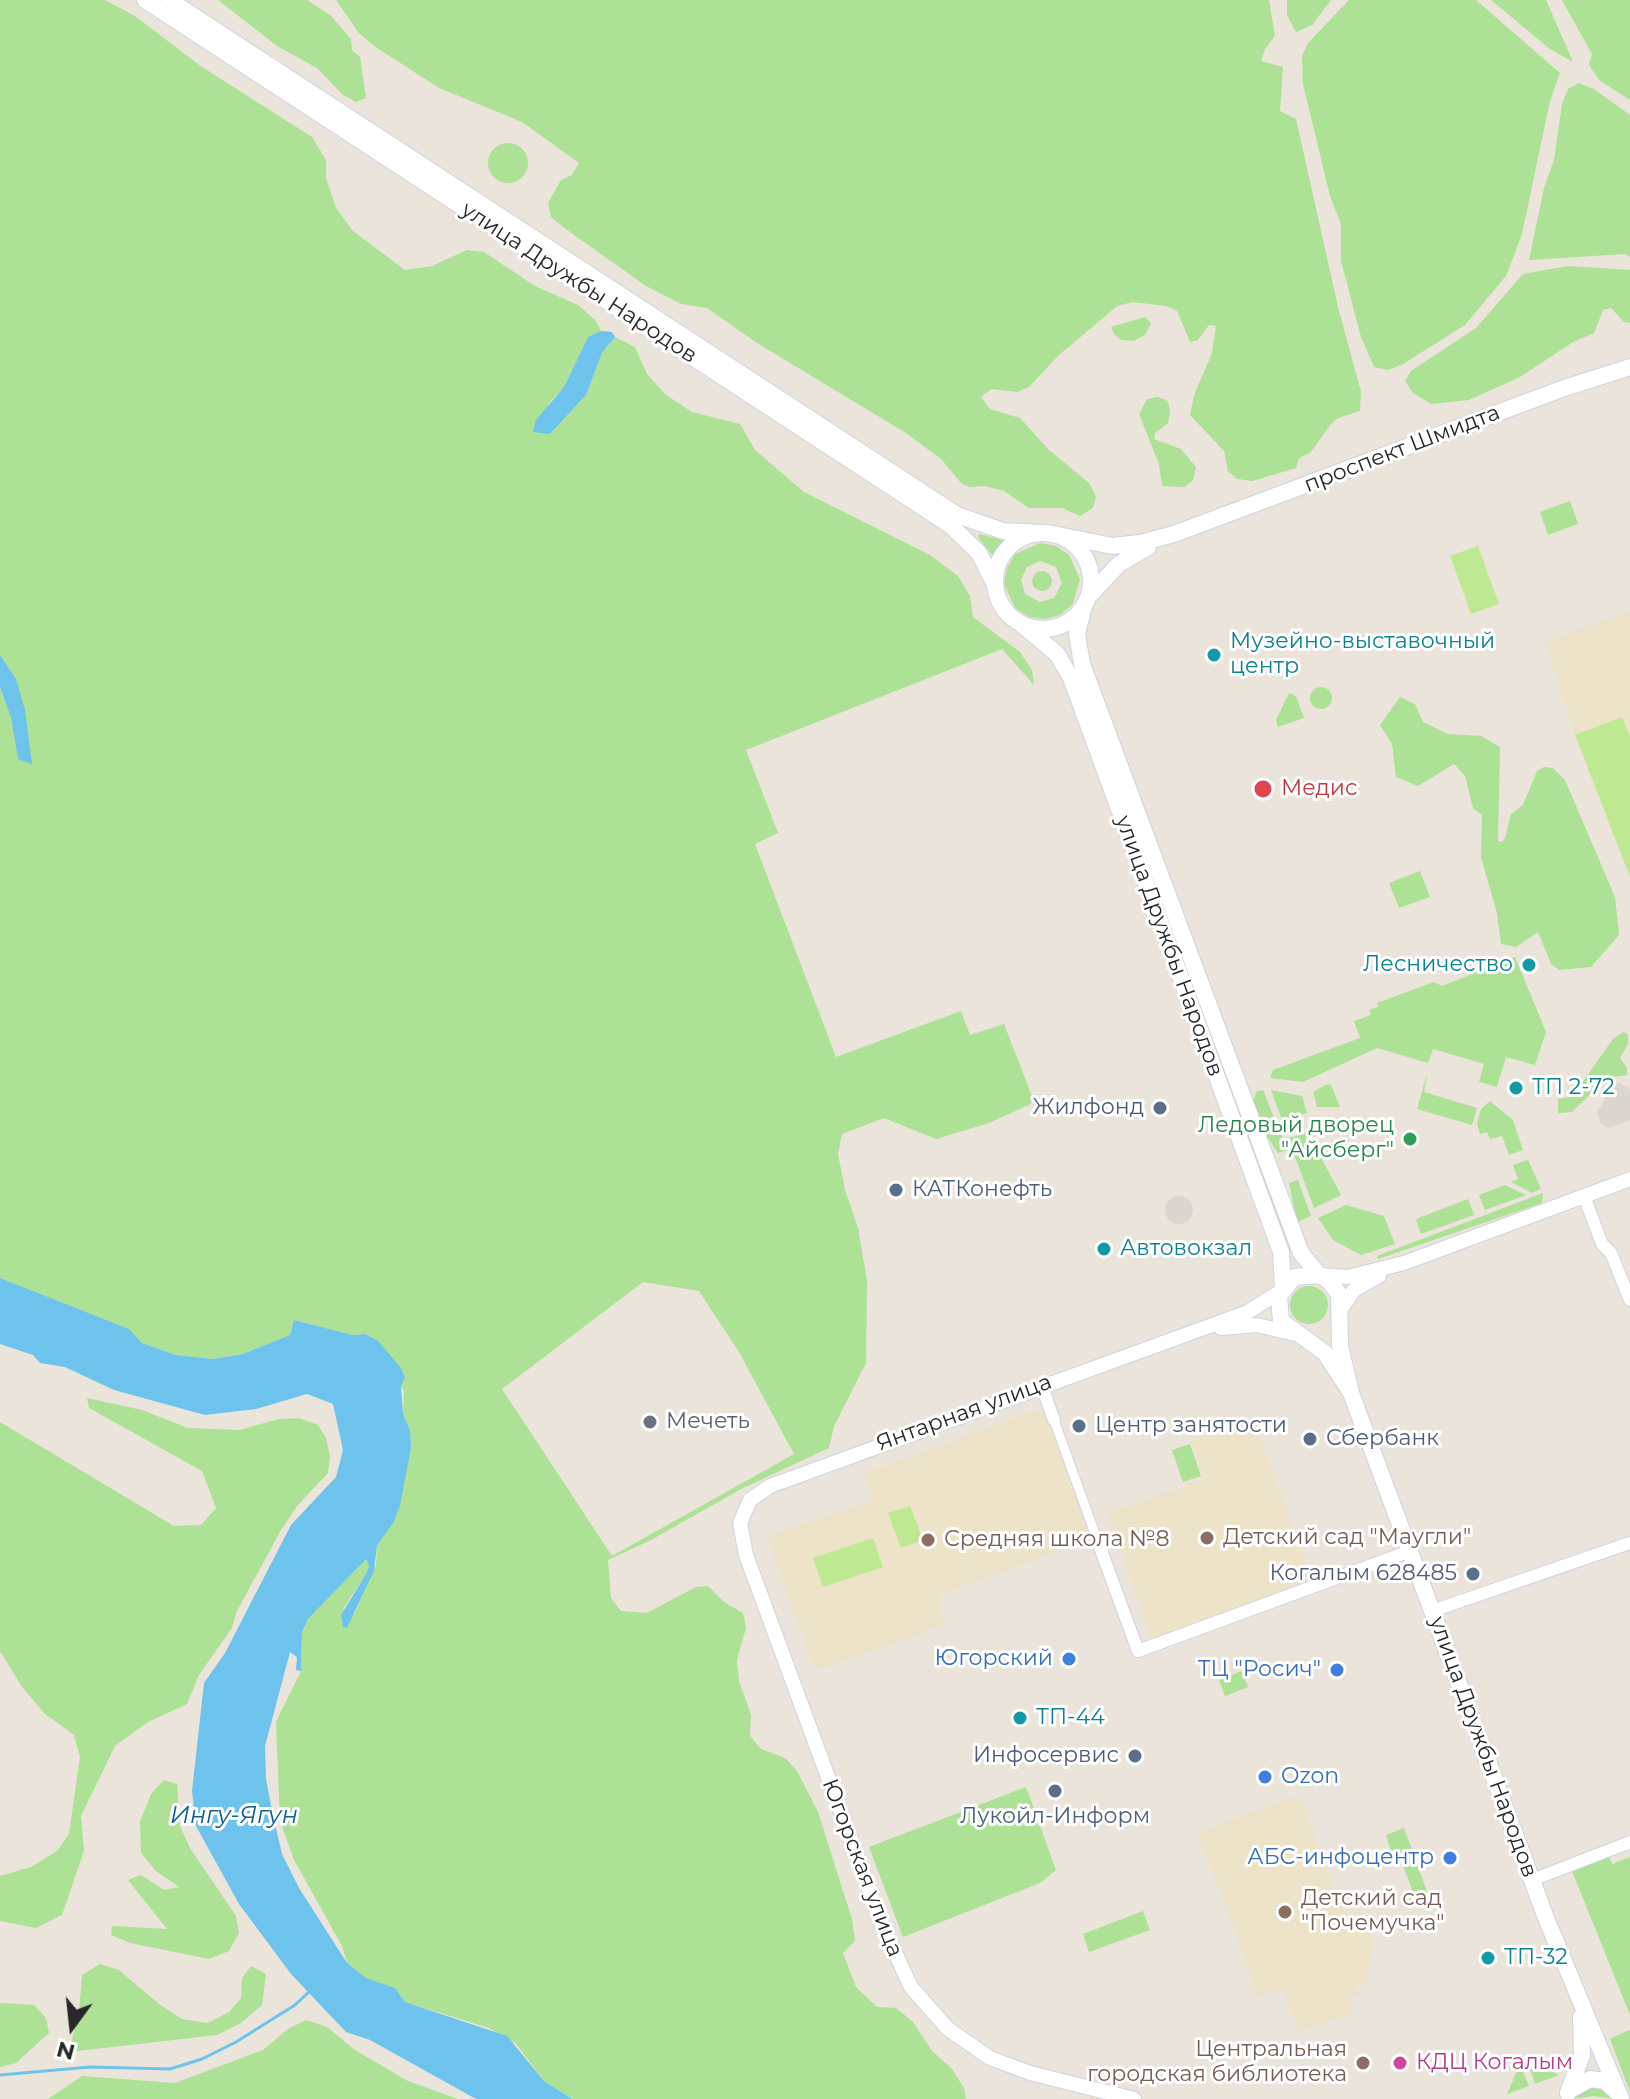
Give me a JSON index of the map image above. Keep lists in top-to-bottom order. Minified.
{"streets":{"main road":["улица Дружбы Народов","проспект Шмидта"],"street":["Янтарная улица","Югорская улица"]},"crossings":[["улица Дружбы Народов","проспект Шмидта"],["Янтарная улица","Югорская улица"]],"water":["Ингу-Ягун"],"places":["Музейно-выставочный центр","Медис","Лесничество","ТП 2-72","Жилфонд","Ледовый дворец \"Айсберг\"","КАТКонефть","Автовокзал","Мечеть","Центр занятости","Сбербанк","Детский сад \"Маугли\"","Средняя школа №8","Когалым 628485","Югорский","ТЦ \"Росич\"","ТП-44","Инфосервис","Ozon","Лукойл-Информ","АБС-инфоцентр","Детский сад \"Почемучка\"","ТП-32","Центральная городская библиотека","КДЦ Когалым"],"north":"bottom"}
